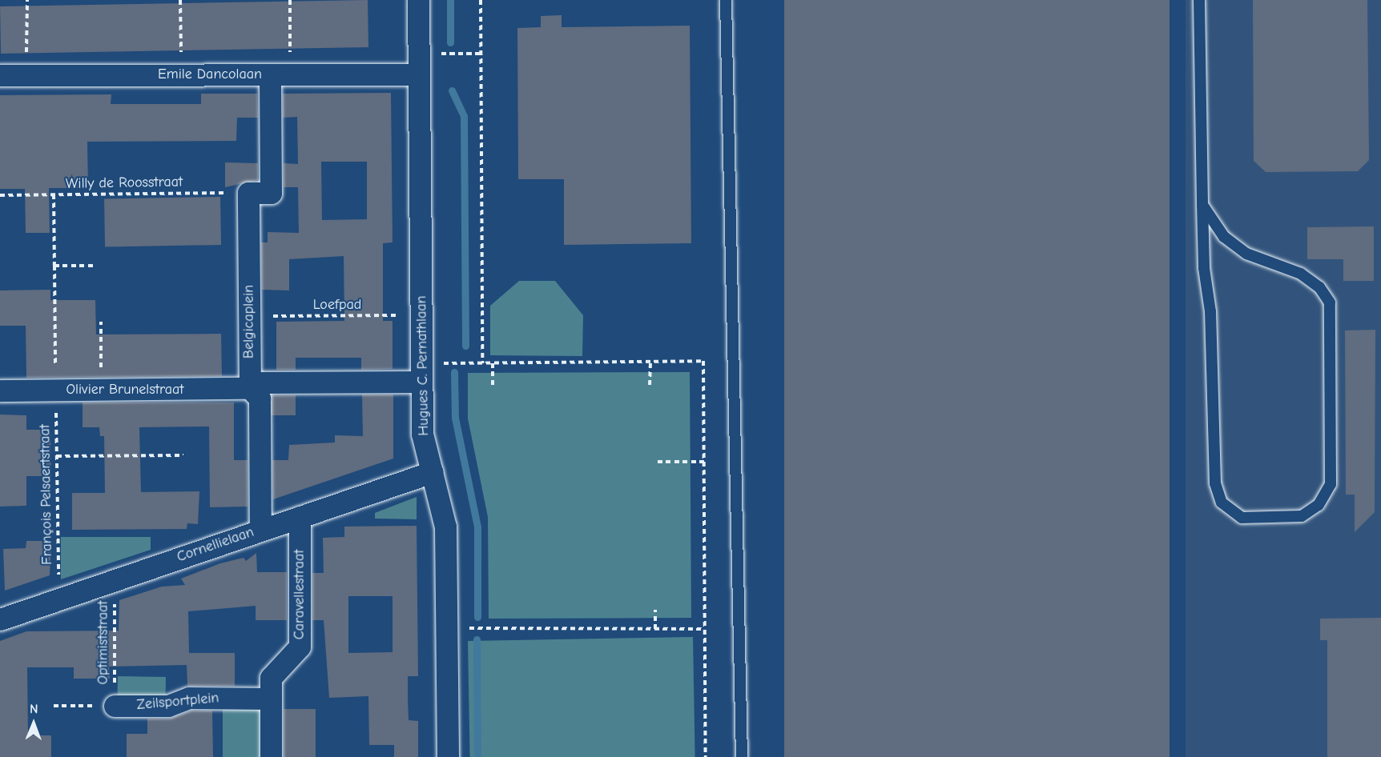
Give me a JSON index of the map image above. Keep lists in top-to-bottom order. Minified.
{"streets":{"street":["Emile Dancolaan","Belgicaplein","Hugues C. Pernathlaan","Olivier Brunelstraat","Cornellielaan","Caravellestraat","Zeilsportplein"],"path":["Willy de Roosstraat","Loefpad","François Pelsaertstraat","Optimiststraat"]},"crossings":[["Emile Dancolaan","Hugues C. Pernathlaan"],["Willy de Roosstraat","Belgicaplein"],["Willy de Roosstraat","François Pelsaertstraat"],["Loefpad","Hugues C. Pernathlaan"],["Belgicaplein","Olivier Brunelstraat"],["Hugues C. Pernathlaan","Olivier Brunelstraat"],["Hugues C. Pernathlaan","Cornellielaan"],["Olivier Brunelstraat","François Pelsaertstraat"],["François Pelsaertstraat","Cornellielaan"],["Cornellielaan","Caravellestraat"],["Cornellielaan","Optimiststraat"],["Caravellestraat","Zeilsportplein"],["Optimiststraat","Zeilsportplein"]],"north":"top"}
